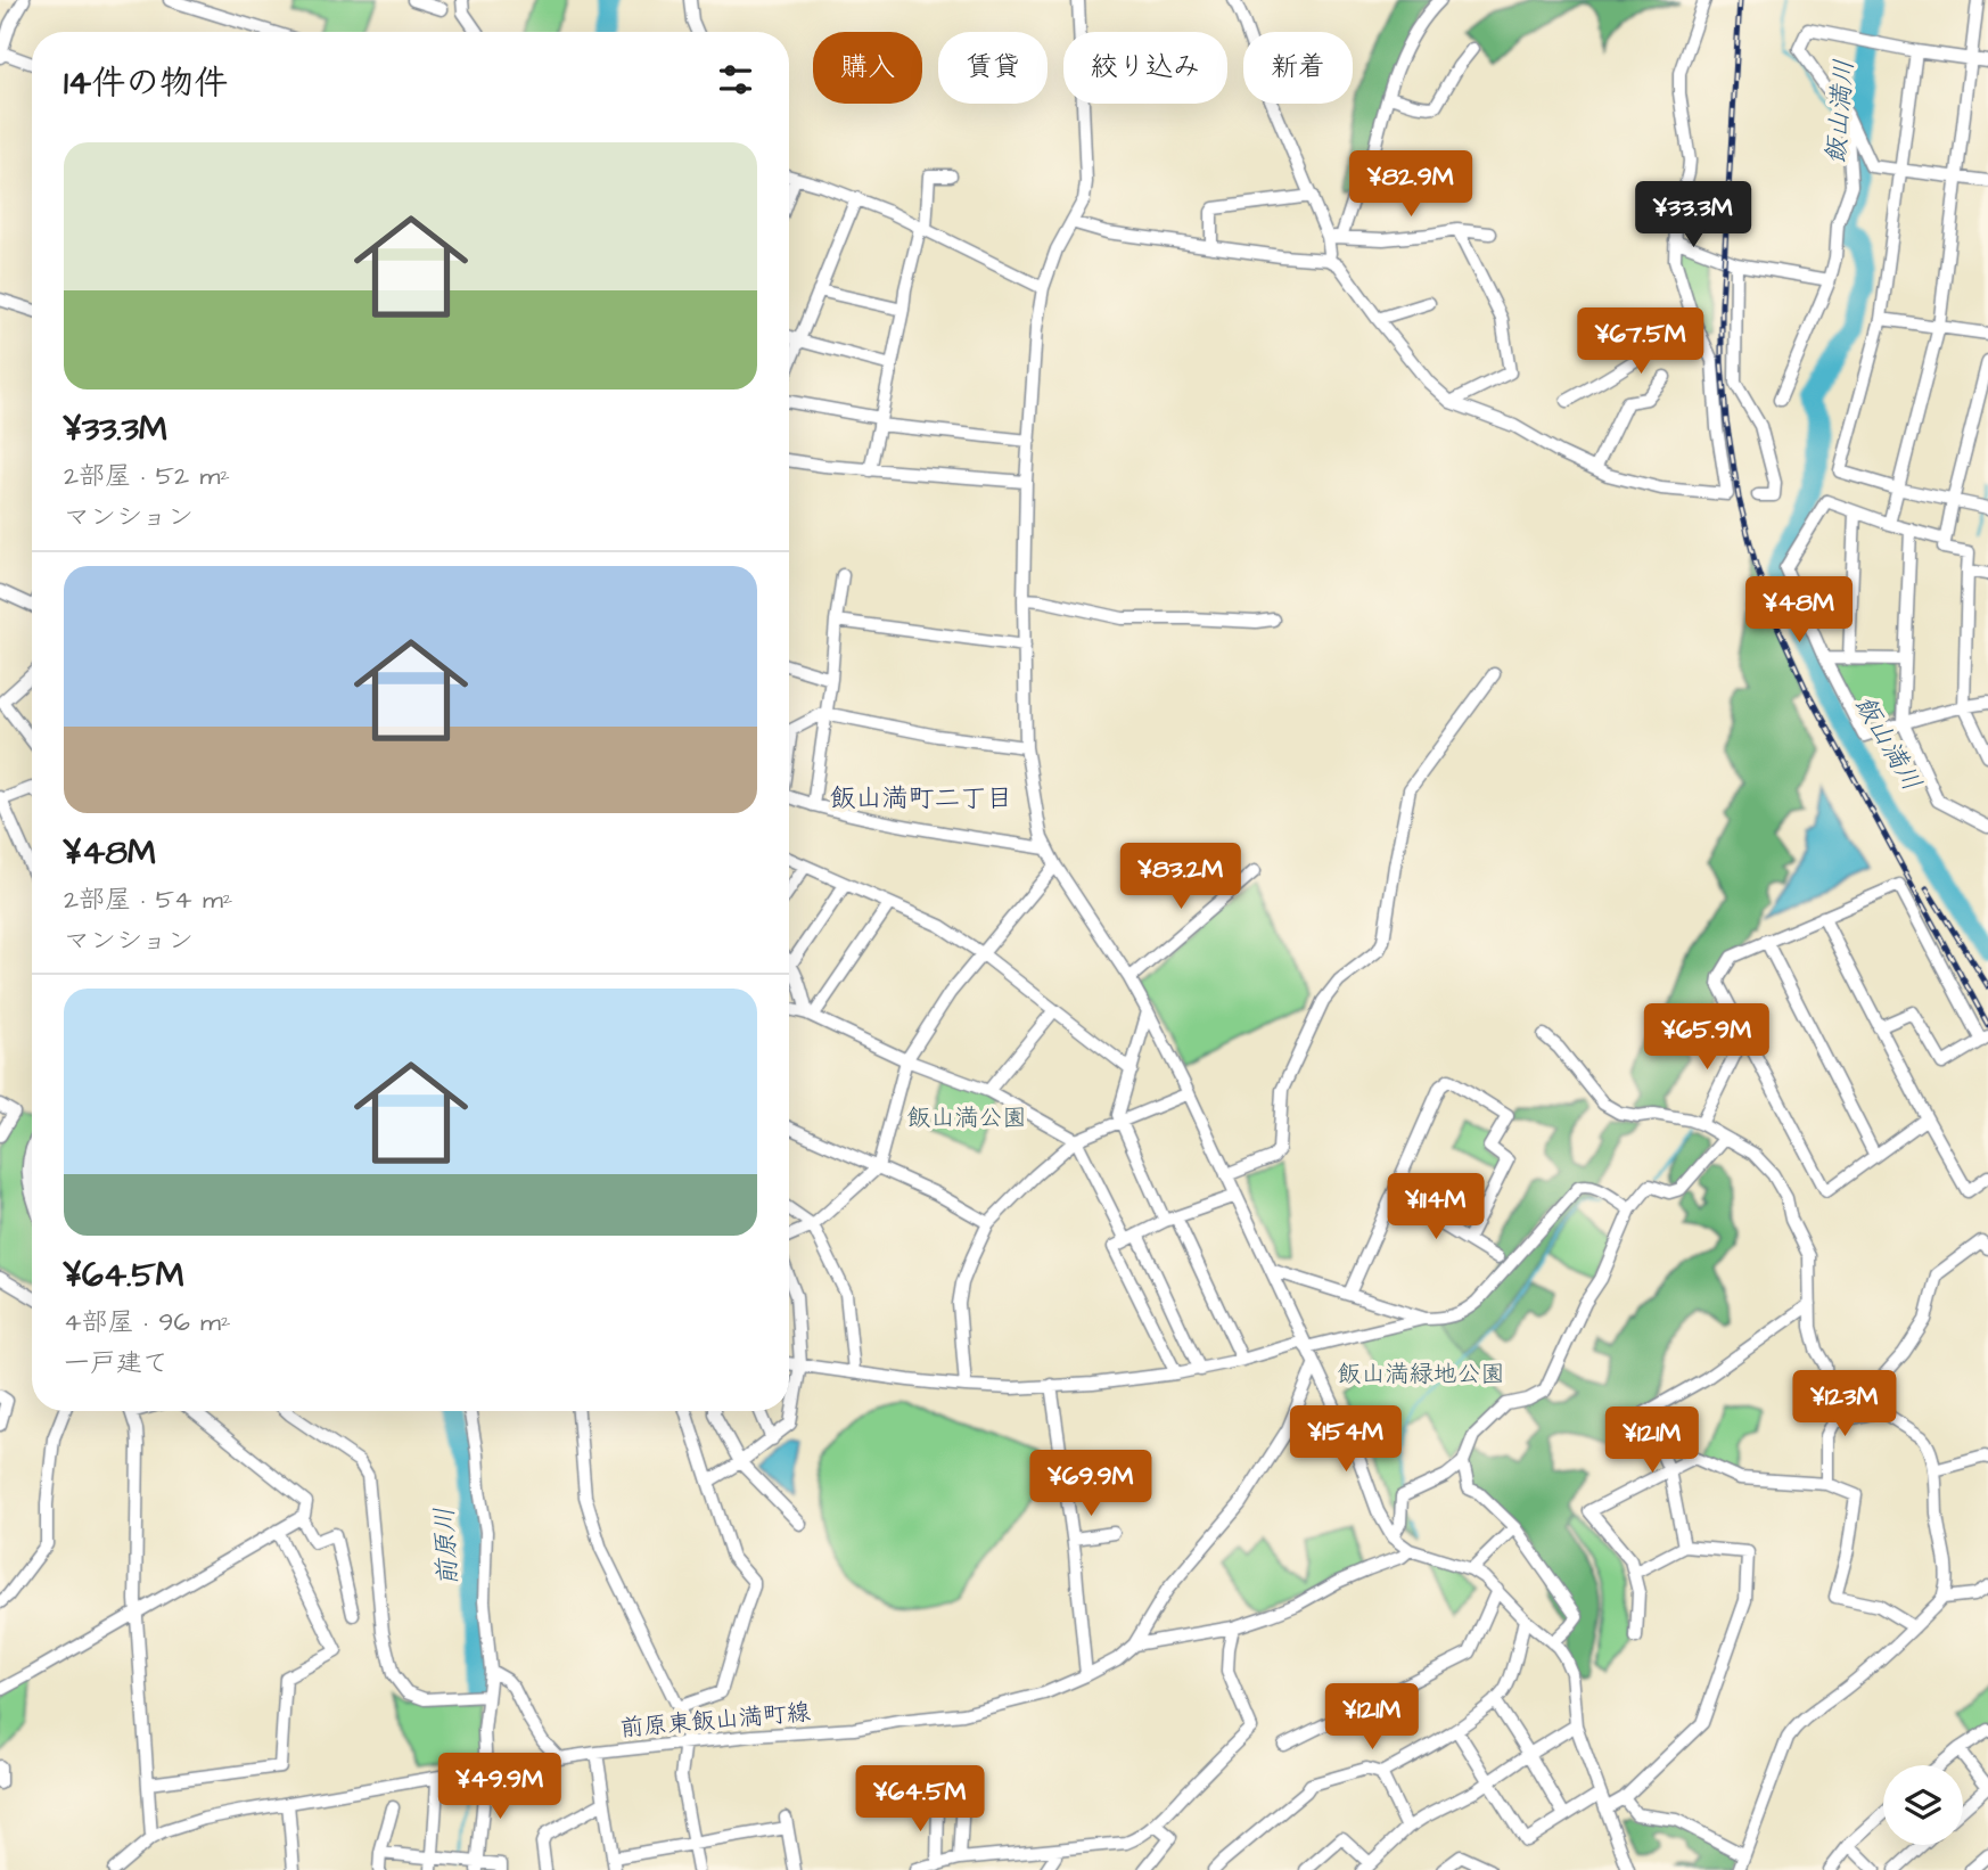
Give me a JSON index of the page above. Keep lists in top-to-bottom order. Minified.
{"streets":{"street":["前原東飯山満町線"]},"districts":["飯山満町二丁目"],"water":["飯山満川","前原川"],"parks":["飯山満公園","飯山満緑地公園"],"page":{"chip":["購入","賃貸","絞り込み","新着"],"heading":"14件の物件","list":[{"name":"¥33.3M","note":"2部屋 · 52 m² · マンション"},{"name":"¥48M","note":"2部屋 · 54 m² · マンション"},{"name":"¥64.5M","note":"4部屋 · 96 m² · 一戸建て"}],"price":["¥82.9M","¥33.3M","¥67.5M","¥48M","¥83.2M","¥65.9M","¥114M","¥123M","¥154M","¥121M","¥69.9M","¥121M","¥49.9M","¥64.5M"]}}
